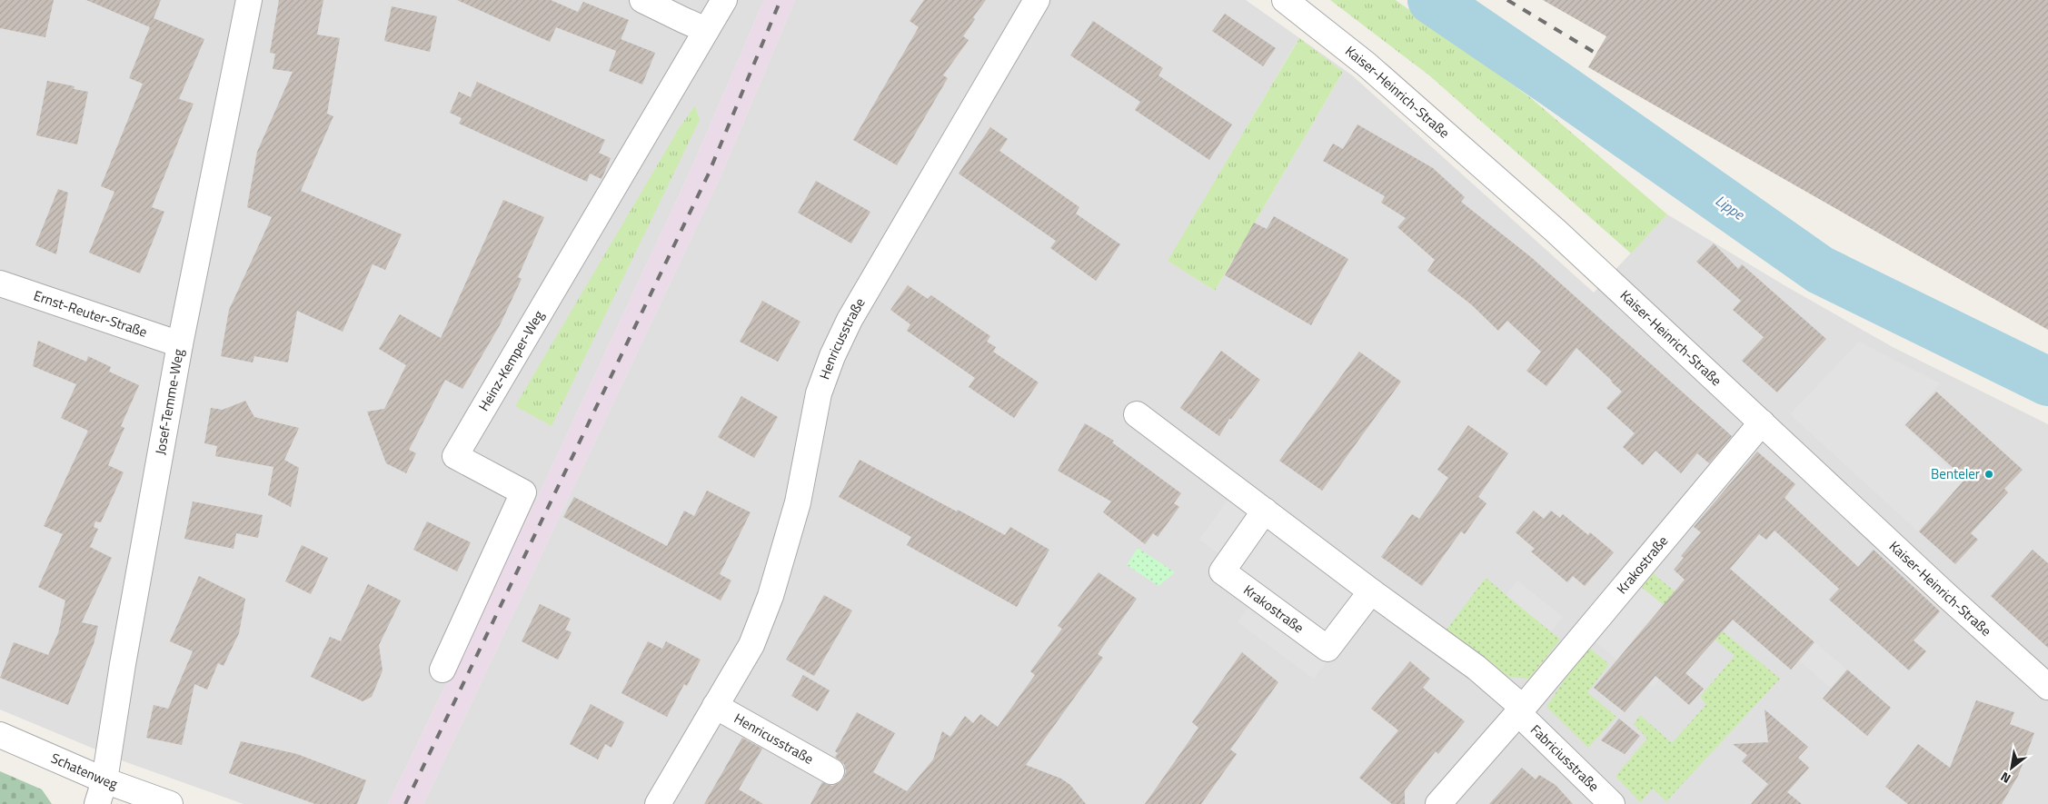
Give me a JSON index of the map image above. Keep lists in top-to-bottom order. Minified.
{"streets":{"street":["Kaiser-Heinrich-Straße","Ernst-Reuter-Straße","Henricusstraße","Heinz-Kemper-Weg","Josef-Temme-Weg","Krakostraße","Fabriciusstraße","Schatenweg"]},"crossings":[["Kaiser-Heinrich-Straße","Krakostraße"],["Ernst-Reuter-Straße","Josef-Temme-Weg"],["Josef-Temme-Weg","Schatenweg"],["Krakostraße","Fabriciusstraße"]],"water":["Lippe"],"places":["Benteler"],"north":"bottom left"}
